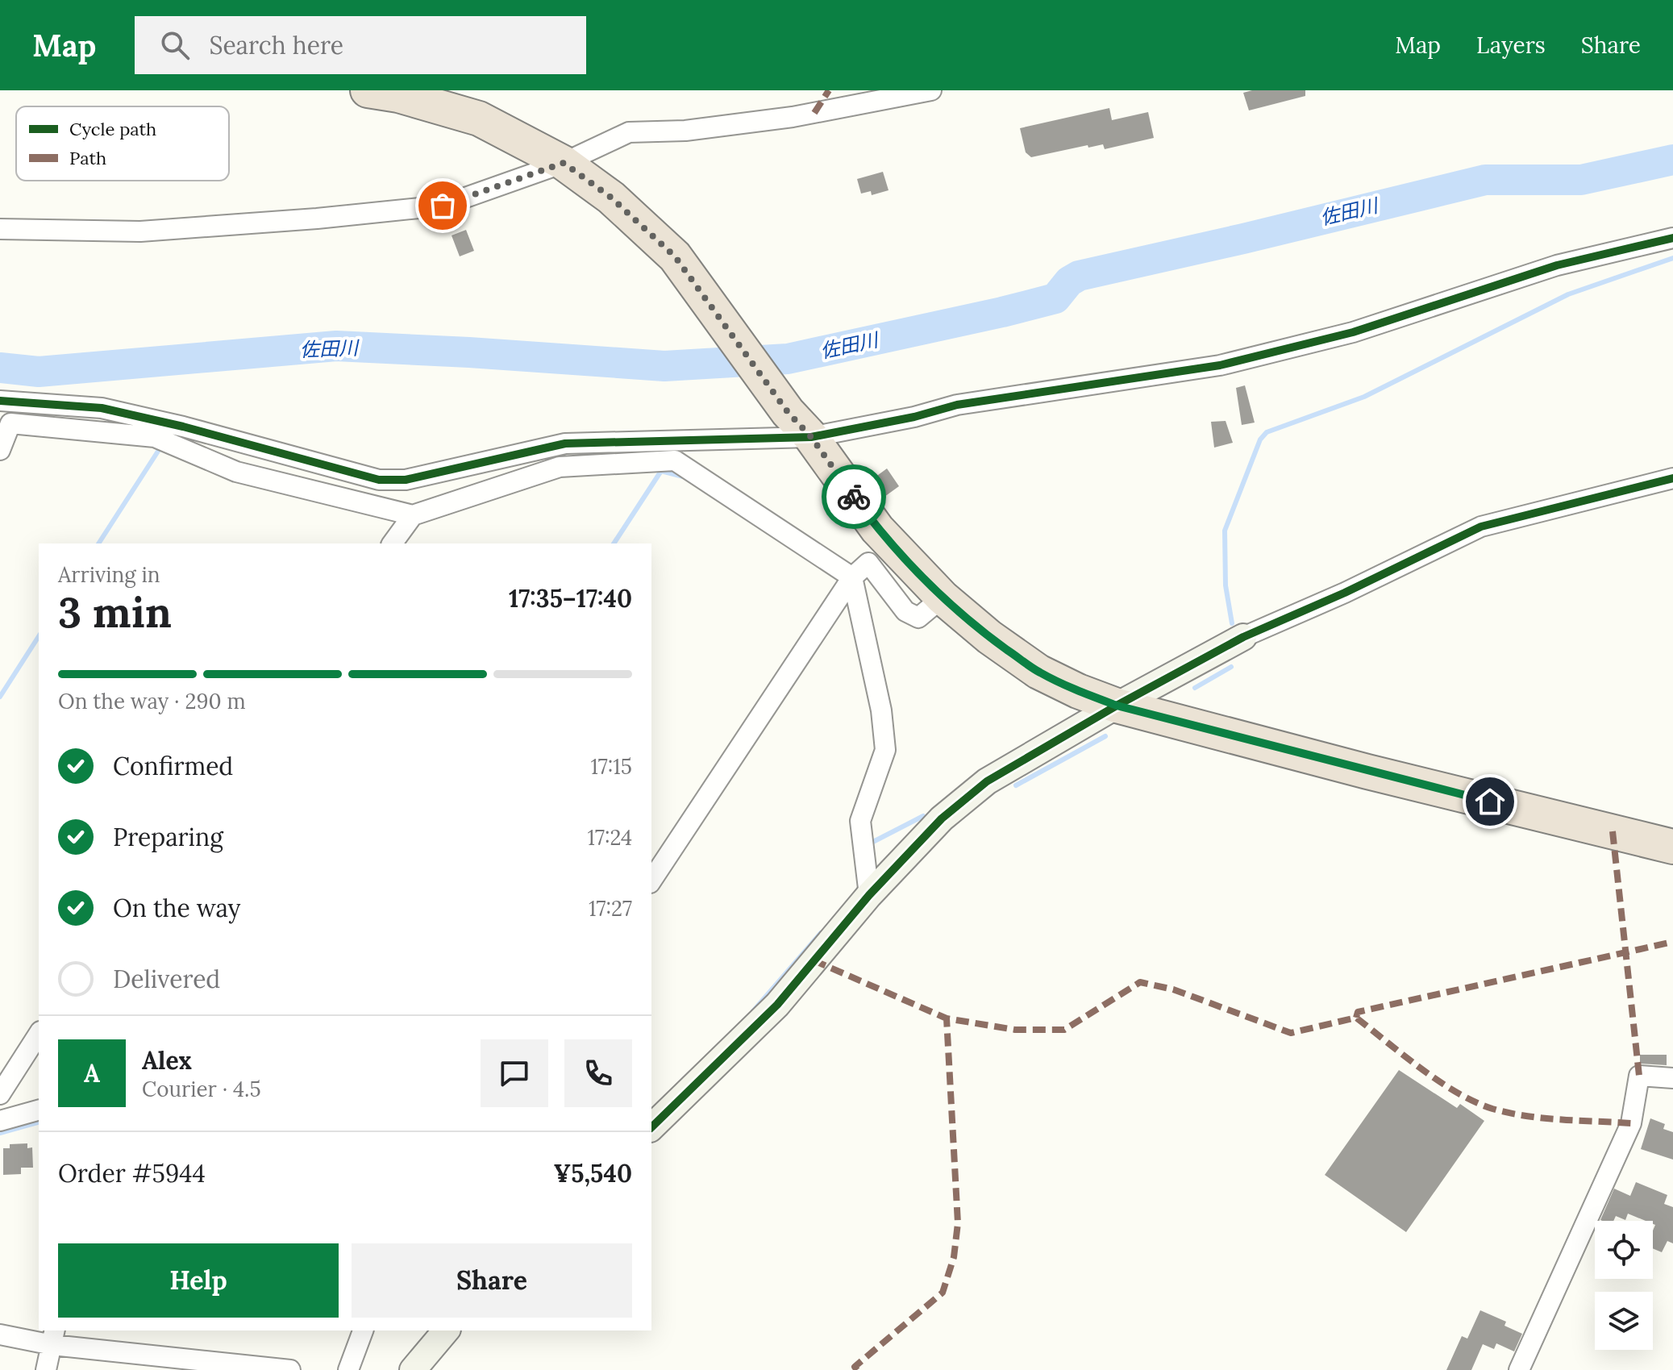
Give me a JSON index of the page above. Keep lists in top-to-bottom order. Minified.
{"water":["佐田川"],"legend":["Cycle path","Path"],"page":{"header":"Map","search":"Search here","nav":["Map","Layers","Share"],"heading":["3 min","Arriving in","17:35–17:40"],"panel":["Alex","Courier · 4.5","Order #5944","¥5,540"],"bar":"On the way · 290 m","list":[["Confirmed","17:15"],["Preparing","17:24"],["On the way","17:27"],"Delivered"],"round":"A","buttons":["Help","Share"]}}
